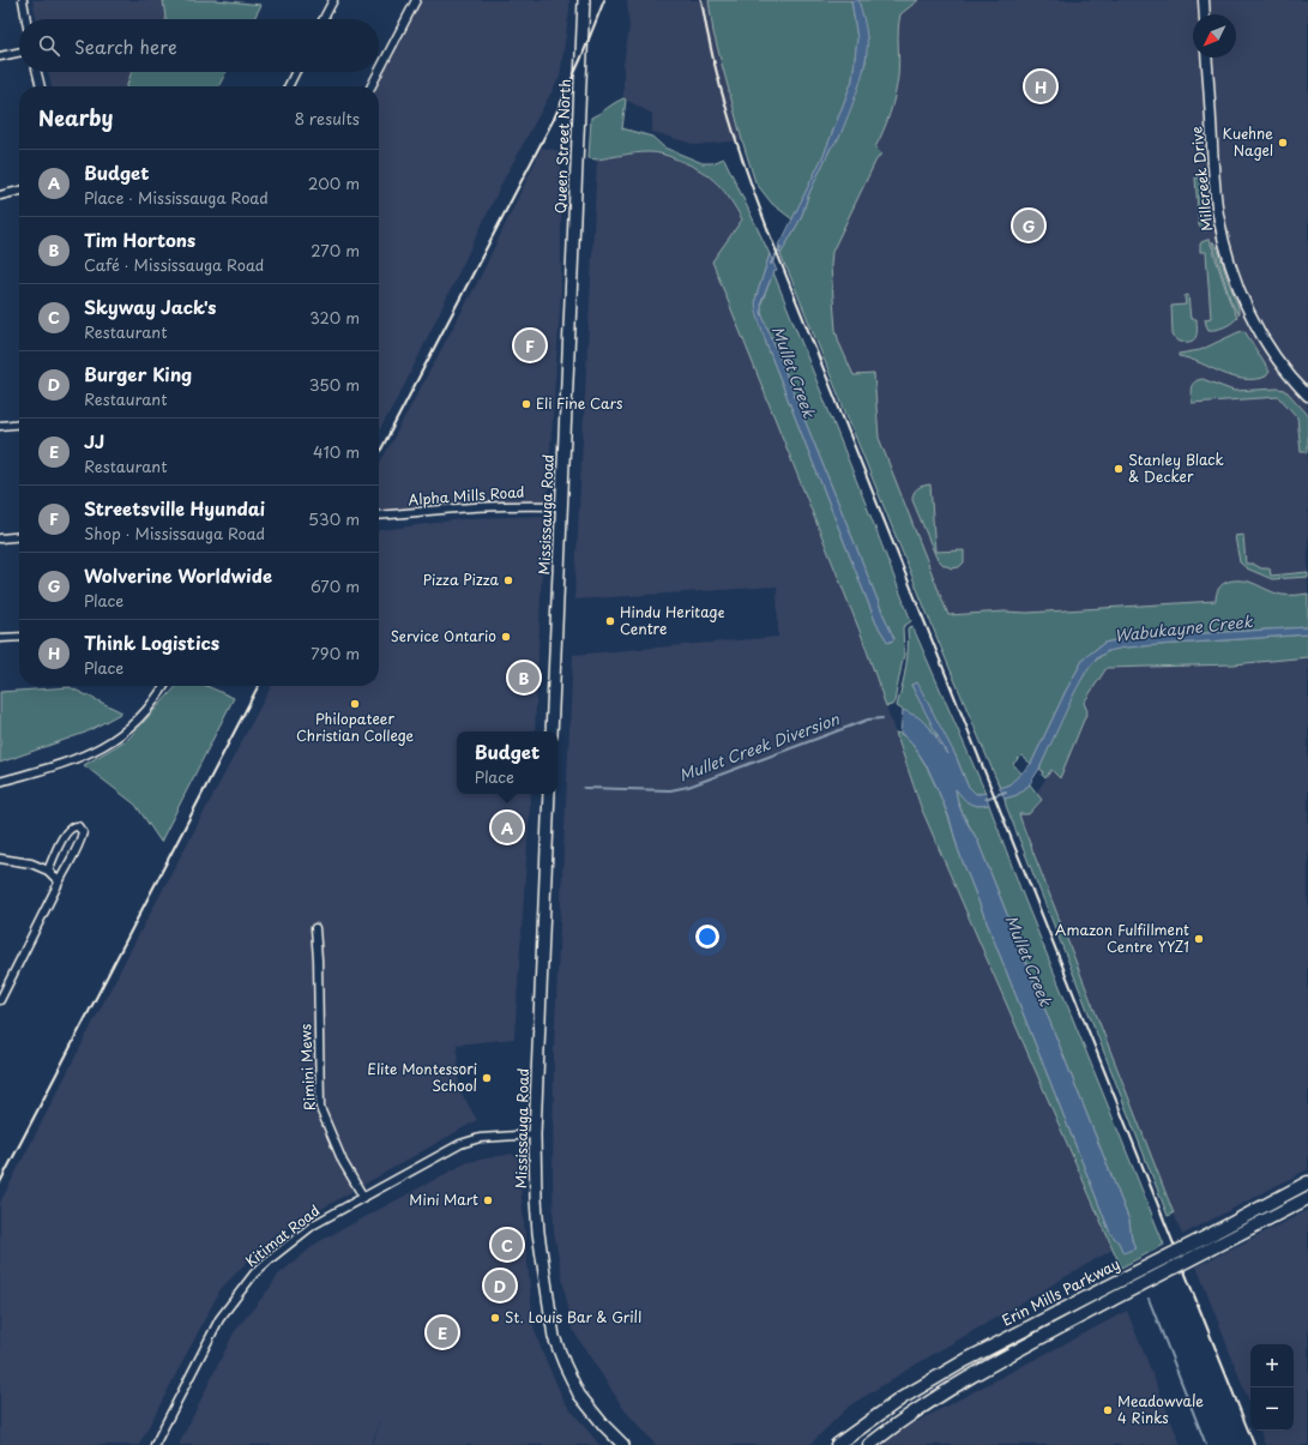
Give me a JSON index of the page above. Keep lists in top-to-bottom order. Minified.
{"streets":{"main road":["Queen Street North","Mississauga Road","Erin Mills Parkway"],"street":["Millcreek Drive","Alpha Mills Road","Rimini Mews","Kitimat Road"]},"crossings":[["Queen Street North","Mississauga Road"],["Alpha Mills Road","Mississauga Road"],["Mississauga Road","Kitimat Road"],["Rimini Mews","Kitimat Road"]],"water":["Mullet Creek","Wabukayne Creek","Mullet Creek Diversion"],"places":["Kuehne Nagel","Eli Fine Cars","Stanley Black & Decker","Pizza Pizza","Hindu Heritage Centre","Service Ontario","Philopateer Christian College","Amazon Fulfillment Centre YYZ1","Elite Montessori School","Mini Mart","St. Louis Bar & Grill","Meadowvale 4 Rinks"],"north":"bottom left","page":{"search":"Search here","pins":["H","G","F","B","A","C","D","E"],"heading":["Nearby","8 results"],"list":[{"mark":"A","name":"Budget","note":"Place · Mississauga Road","value":"200 m"},{"mark":"B","name":"Tim Hortons","note":"Café · Mississauga Road","value":"270 m"},{"mark":"C","name":"Skyway Jack's","note":"Restaurant","value":"320 m"},{"mark":"D","name":"Burger King","note":"Restaurant","value":"350 m"},{"mark":"E","name":"JJ","note":"Restaurant","value":"410 m"},{"mark":"F","name":"Streetsville Hyundai","note":"Shop · Mississauga Road","value":"530 m"},{"mark":"G","name":"Wolverine Worldwide","note":"Place","value":"670 m"},{"mark":"H","name":"Think Logistics","note":"Place","value":"790 m"}],"popup":["Budget","Place"],"map_buttons":["+","−"]}}
